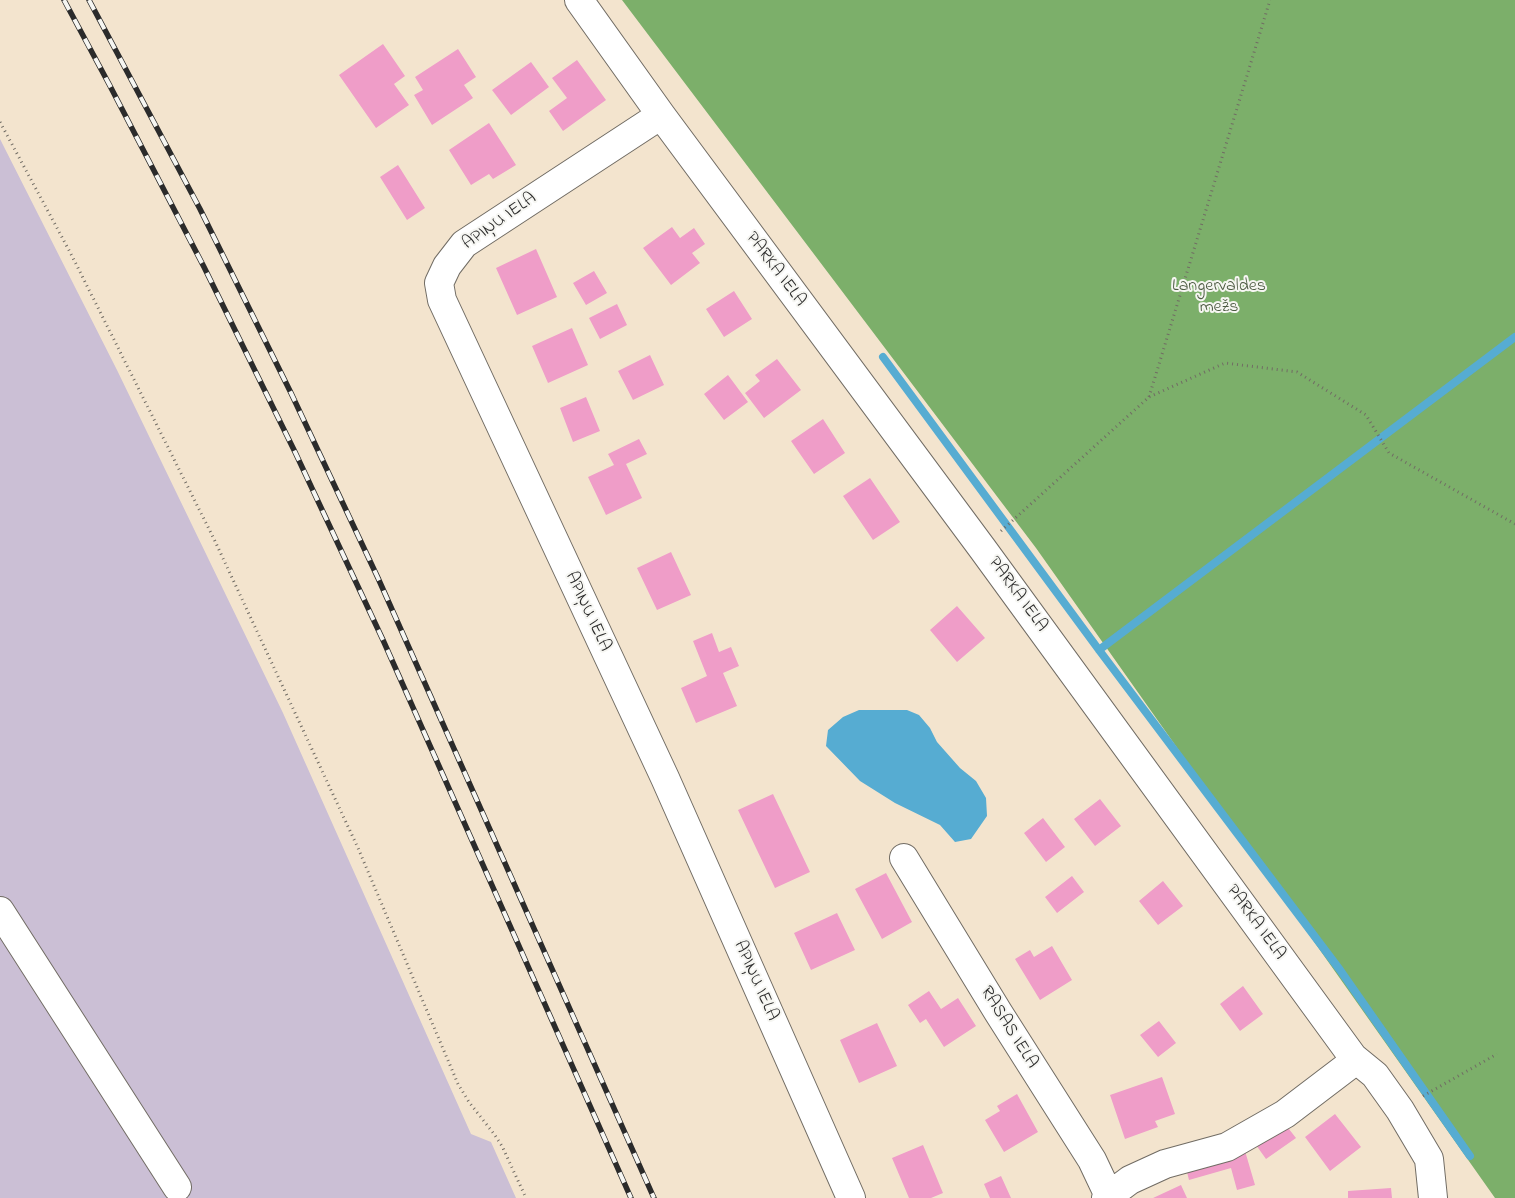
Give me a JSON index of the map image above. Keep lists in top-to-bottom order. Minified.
{"streets":{"street":["APIŅU IELA","PARKA IELA","RASAS IELA"]},"crossings":[["APIŅU IELA","PARKA IELA"]],"parks":["Langervaldes mežs"]}
